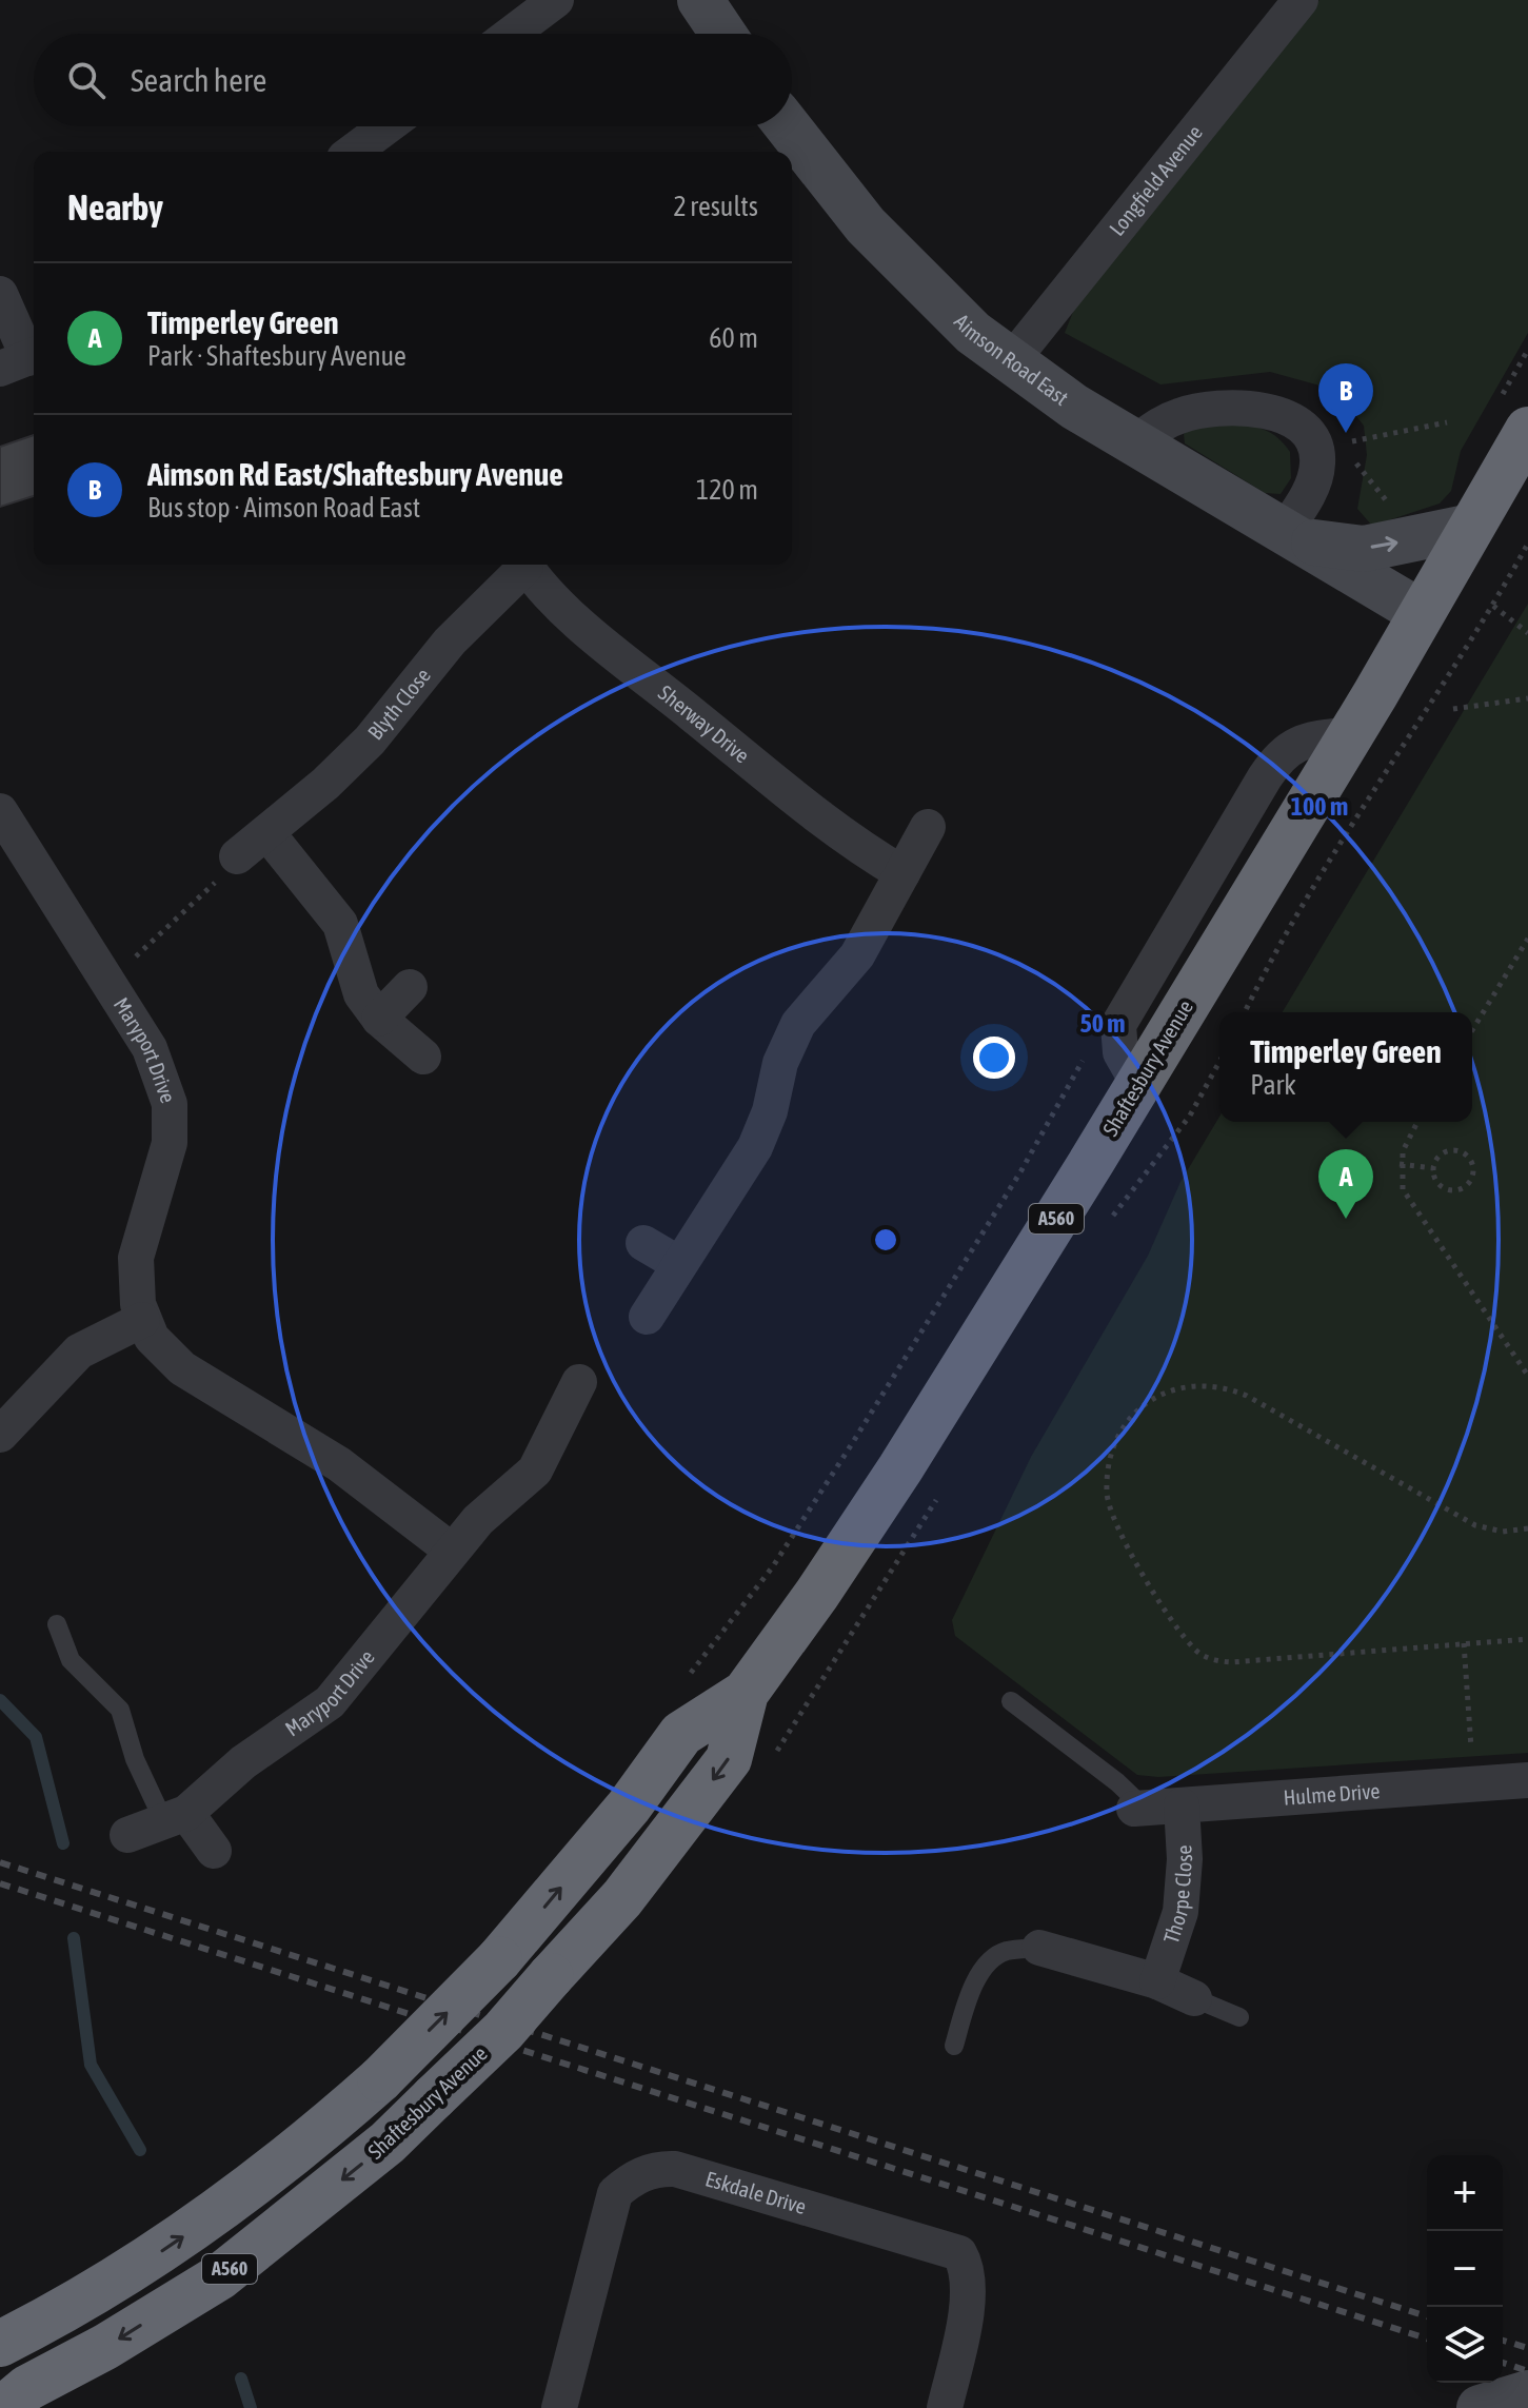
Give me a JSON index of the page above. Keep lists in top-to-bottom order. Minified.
{"streets":{"highway":["Shaftesbury Avenue","A560"],"street":["Longfield Avenue","Aimson Road East","Blyth Close","Sherway Drive","Maryport Drive","Hulme Drive","Thorpe Close","Eskdale Drive"]},"crossings":[["Longfield Avenue","Aimson Road East"],["Aimson Road East","Shaftesbury Avenue"],["Hulme Drive","Thorpe Close"]],"page":{"search":"Search here","heading":["Nearby","2 results"],"list":[{"mark":"A","name":"Timperley Green","note":"Park · Shaftesbury Avenue","value":"60 m"},{"mark":"B","name":"Aimson Rd East/Shaftesbury Avenue","note":"Bus stop · Aimson Road East","value":"120 m"}],"pins":["B","A"],"popup":["Timperley Green","Park"],"map_buttons":["+","−"]},"rings":["100 m","50 m"]}
